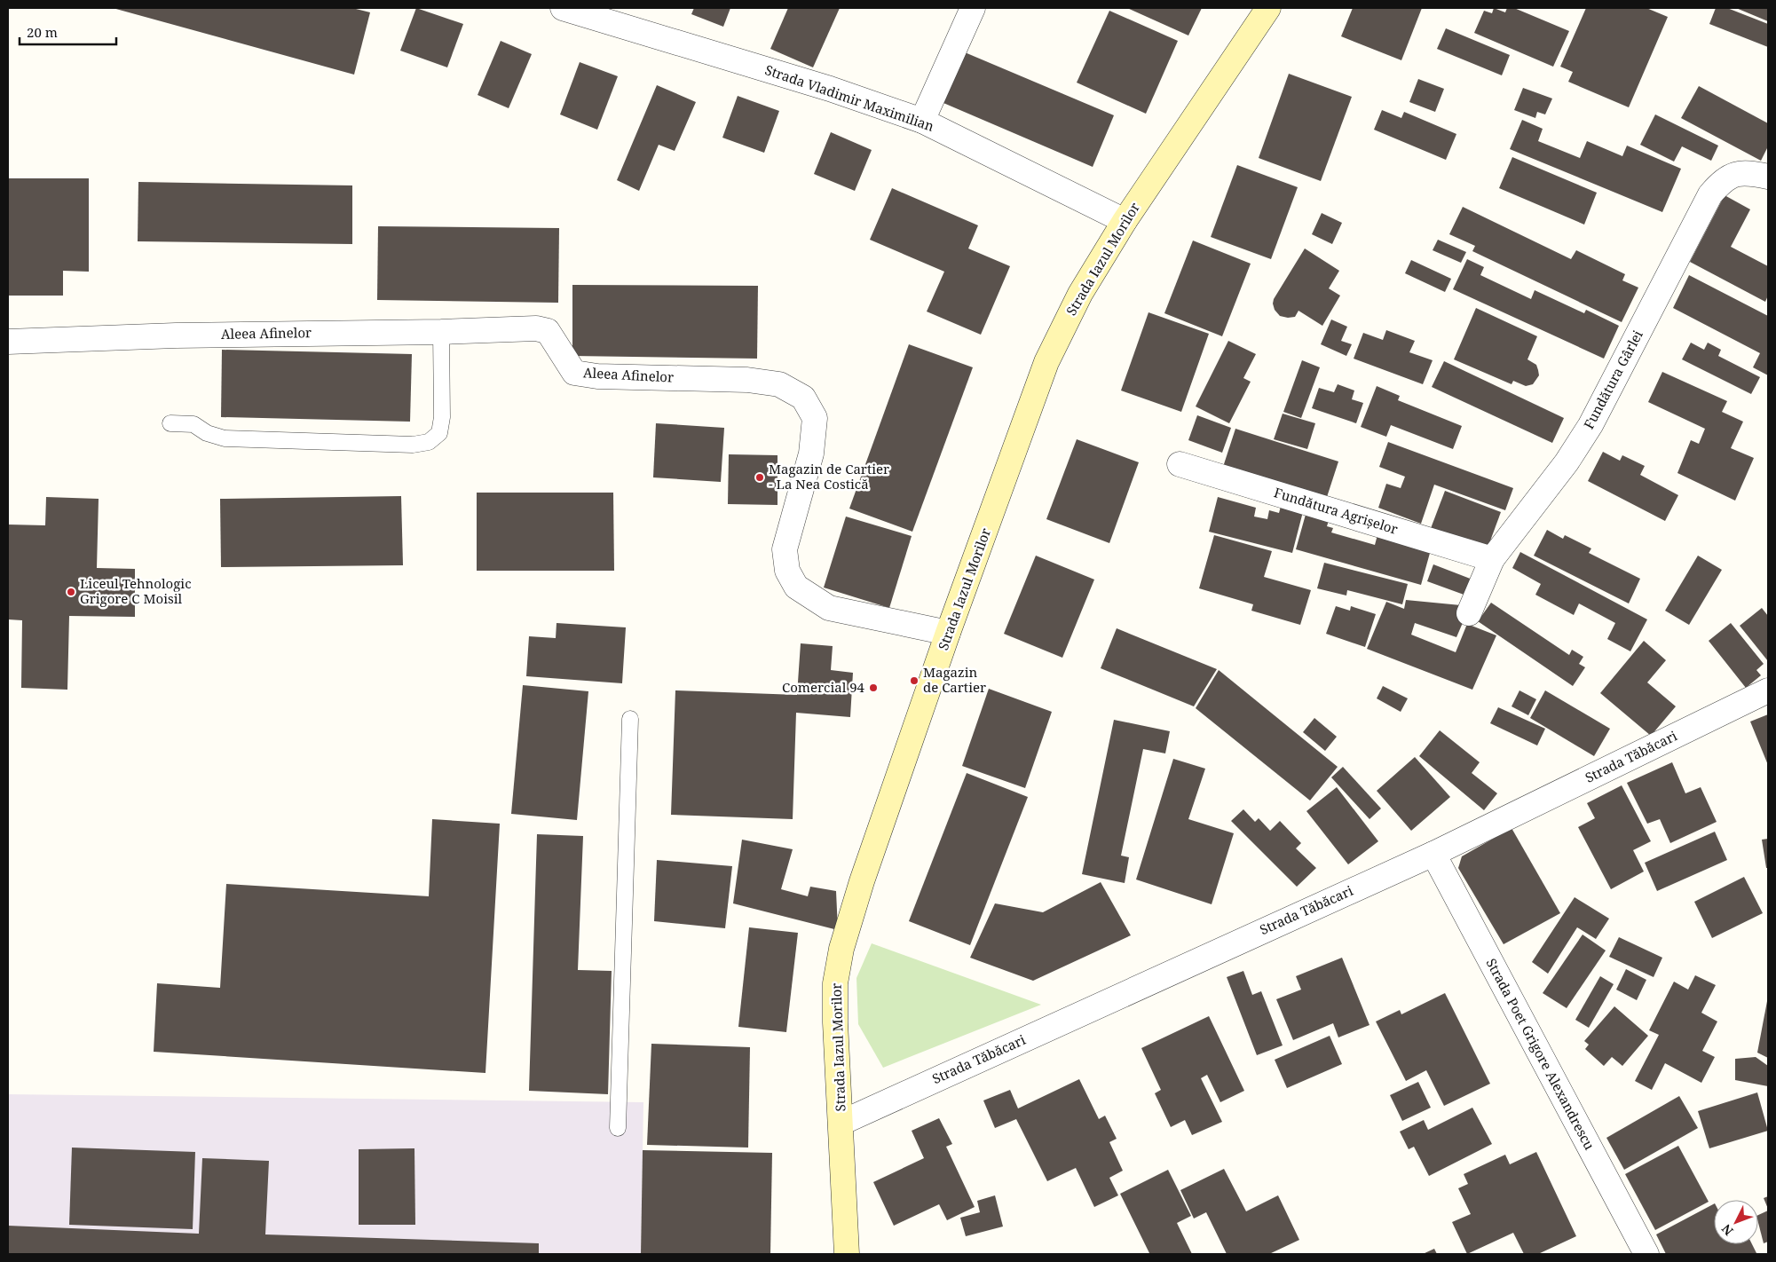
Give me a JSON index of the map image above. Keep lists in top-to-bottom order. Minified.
{"streets":{"street":["Strada Vladimir Maximilian","Strada Iazul Morilor","Aleea Afinelor","Fundătura Gârlei","Fundătura Agrișelor","Strada Tăbăcari","Strada Poet Grigore Alexandrescu"]},"crossings":[["Strada Vladimir Maximilian","Strada Iazul Morilor"],["Strada Iazul Morilor","Aleea Afinelor"],["Strada Iazul Morilor","Strada Tăbăcari"],["Fundătura Gârlei","Fundătura Agrișelor"],["Strada Tăbăcari","Strada Poet Grigore Alexandrescu"]],"places":["Magazin de Cartier - La Nea Costică","Liceul Tehnologic Grigore C Moisil","Magazin de Cartier","Comercial 94"],"scale_bar":"20 m","north":"bottom left"}
